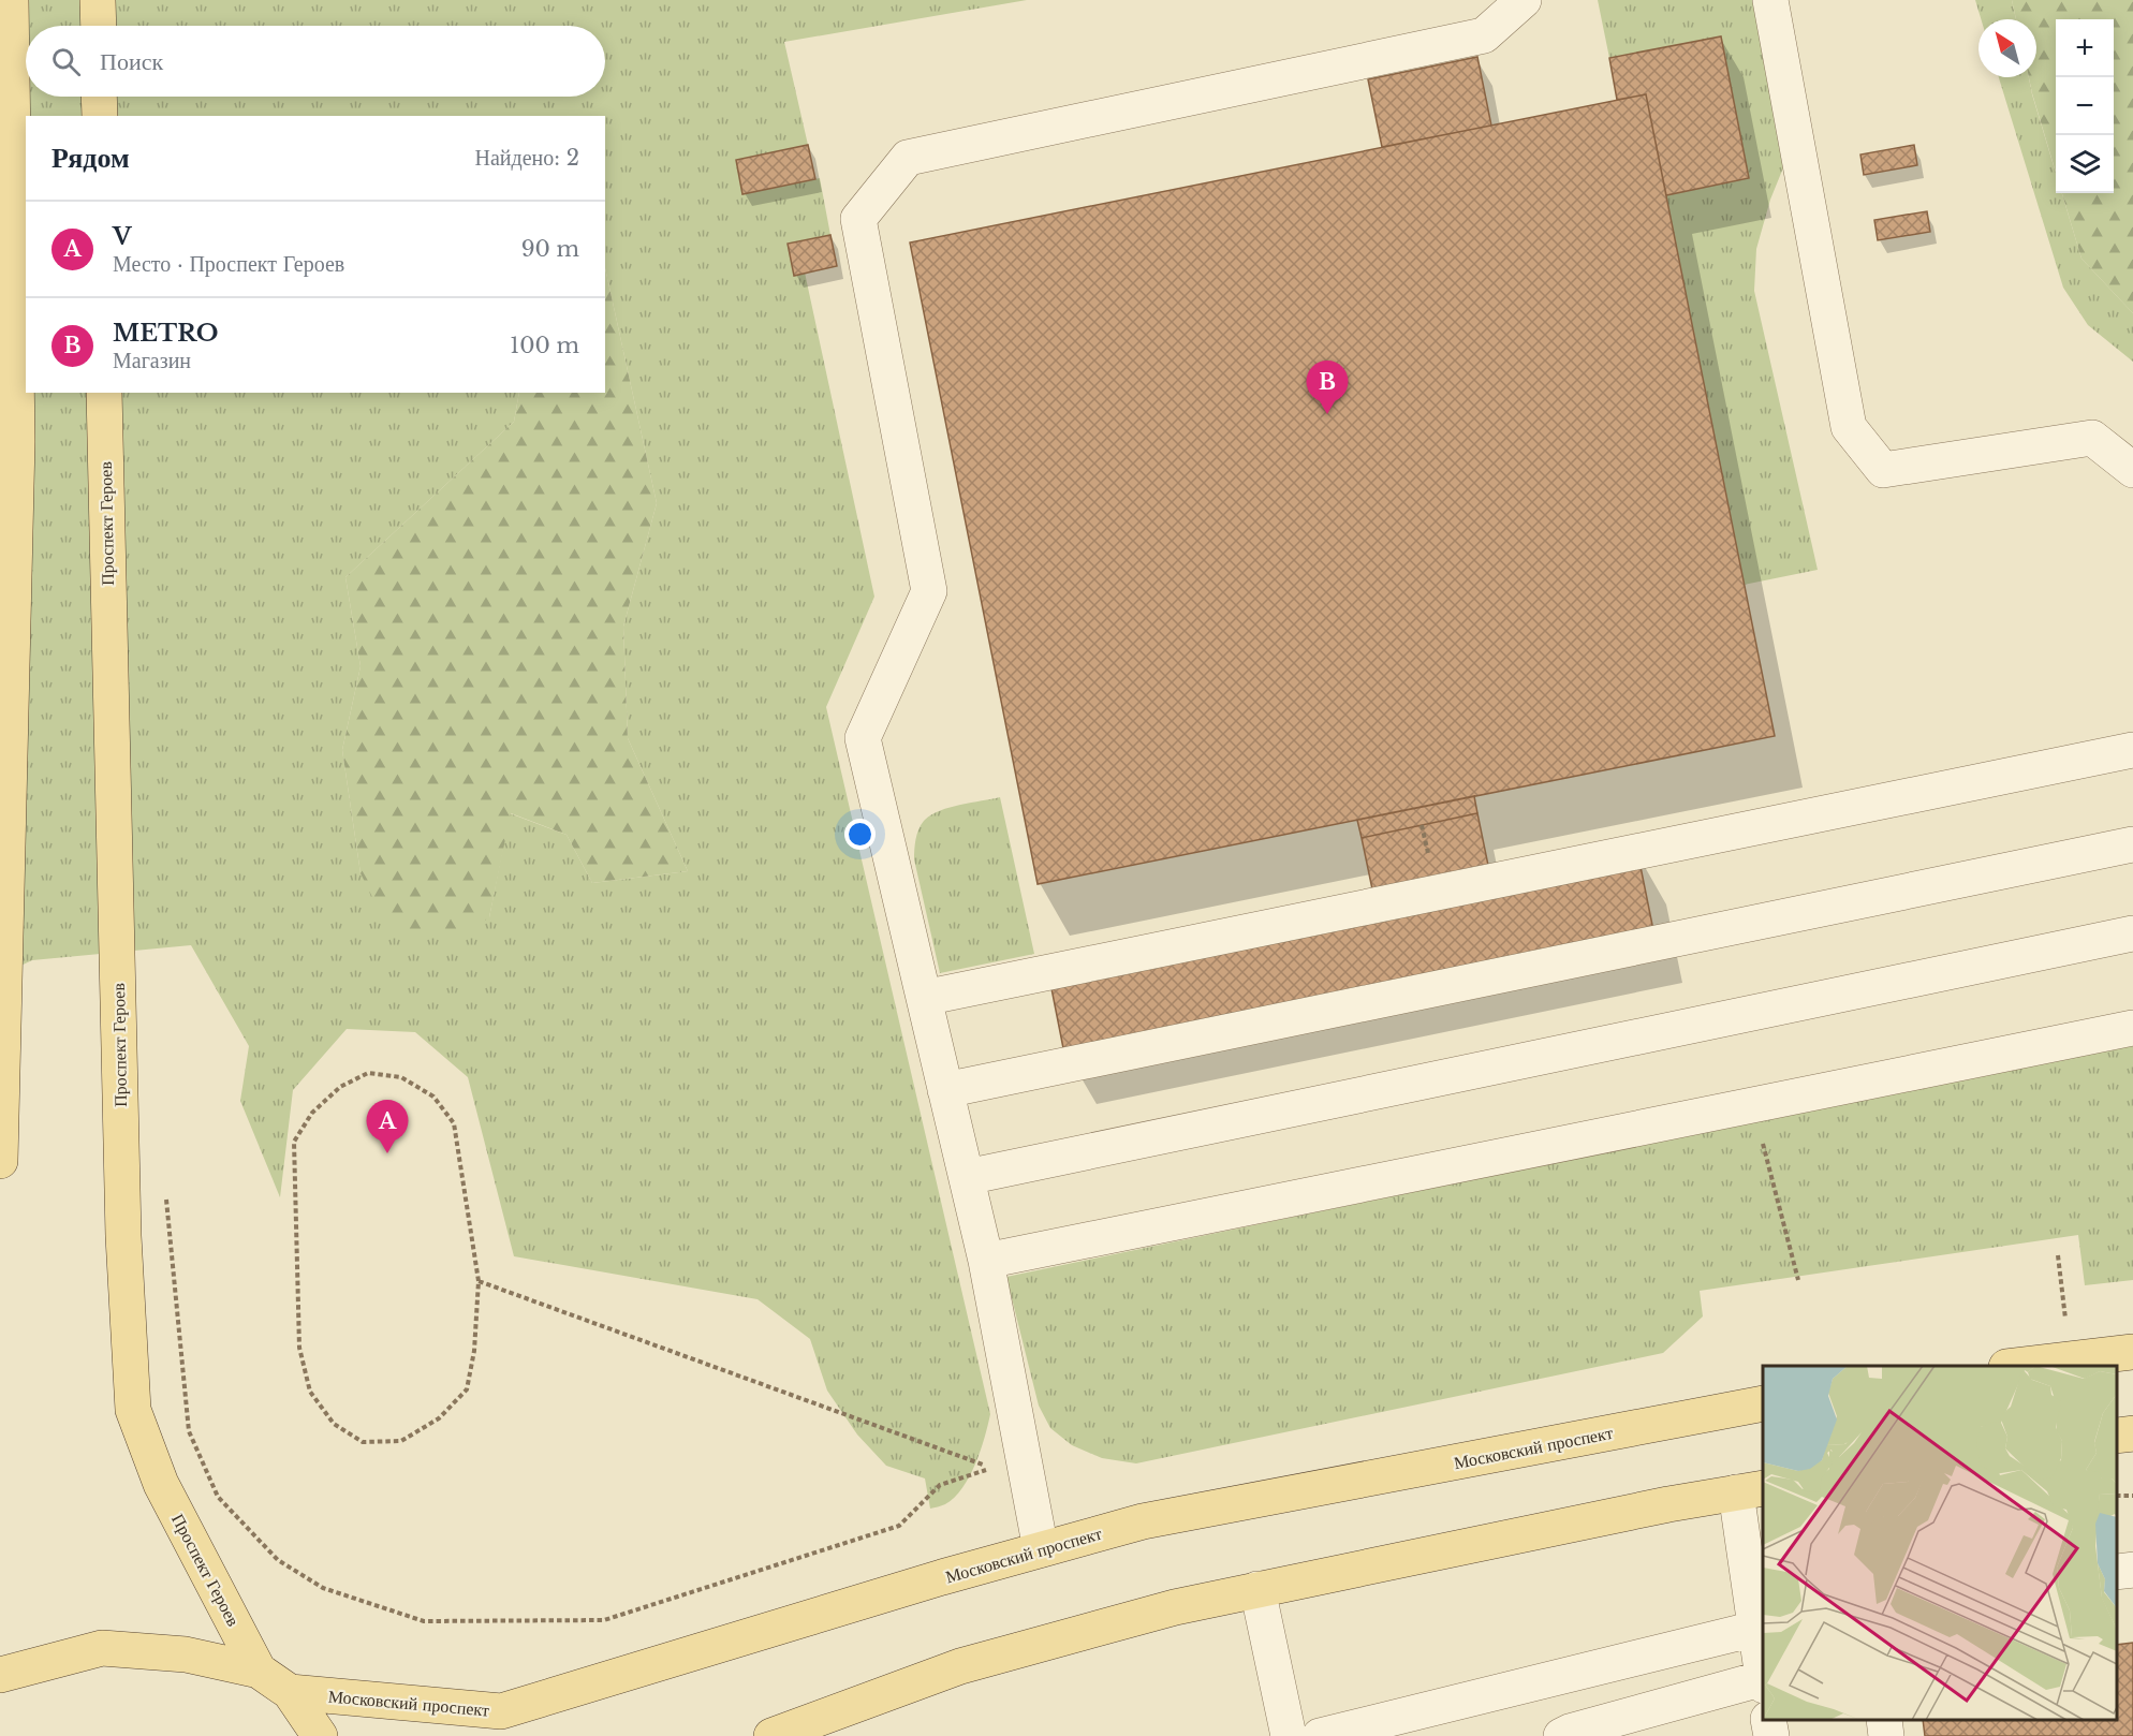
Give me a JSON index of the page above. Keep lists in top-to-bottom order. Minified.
{"streets":{"main road":["Проспект Героев","Московский проспект"]},"north":"top left","page":{"map_buttons":["+","−"],"search":"Поиск","heading":["Рядом","Найдено: 2"],"list":[{"mark":"A","name":"V","note":"Место · Проспект Героев","value":"90 m"},{"mark":"B","name":"METRO","note":"Магазин","value":"100 m"}],"pins":["B","A"]}}
